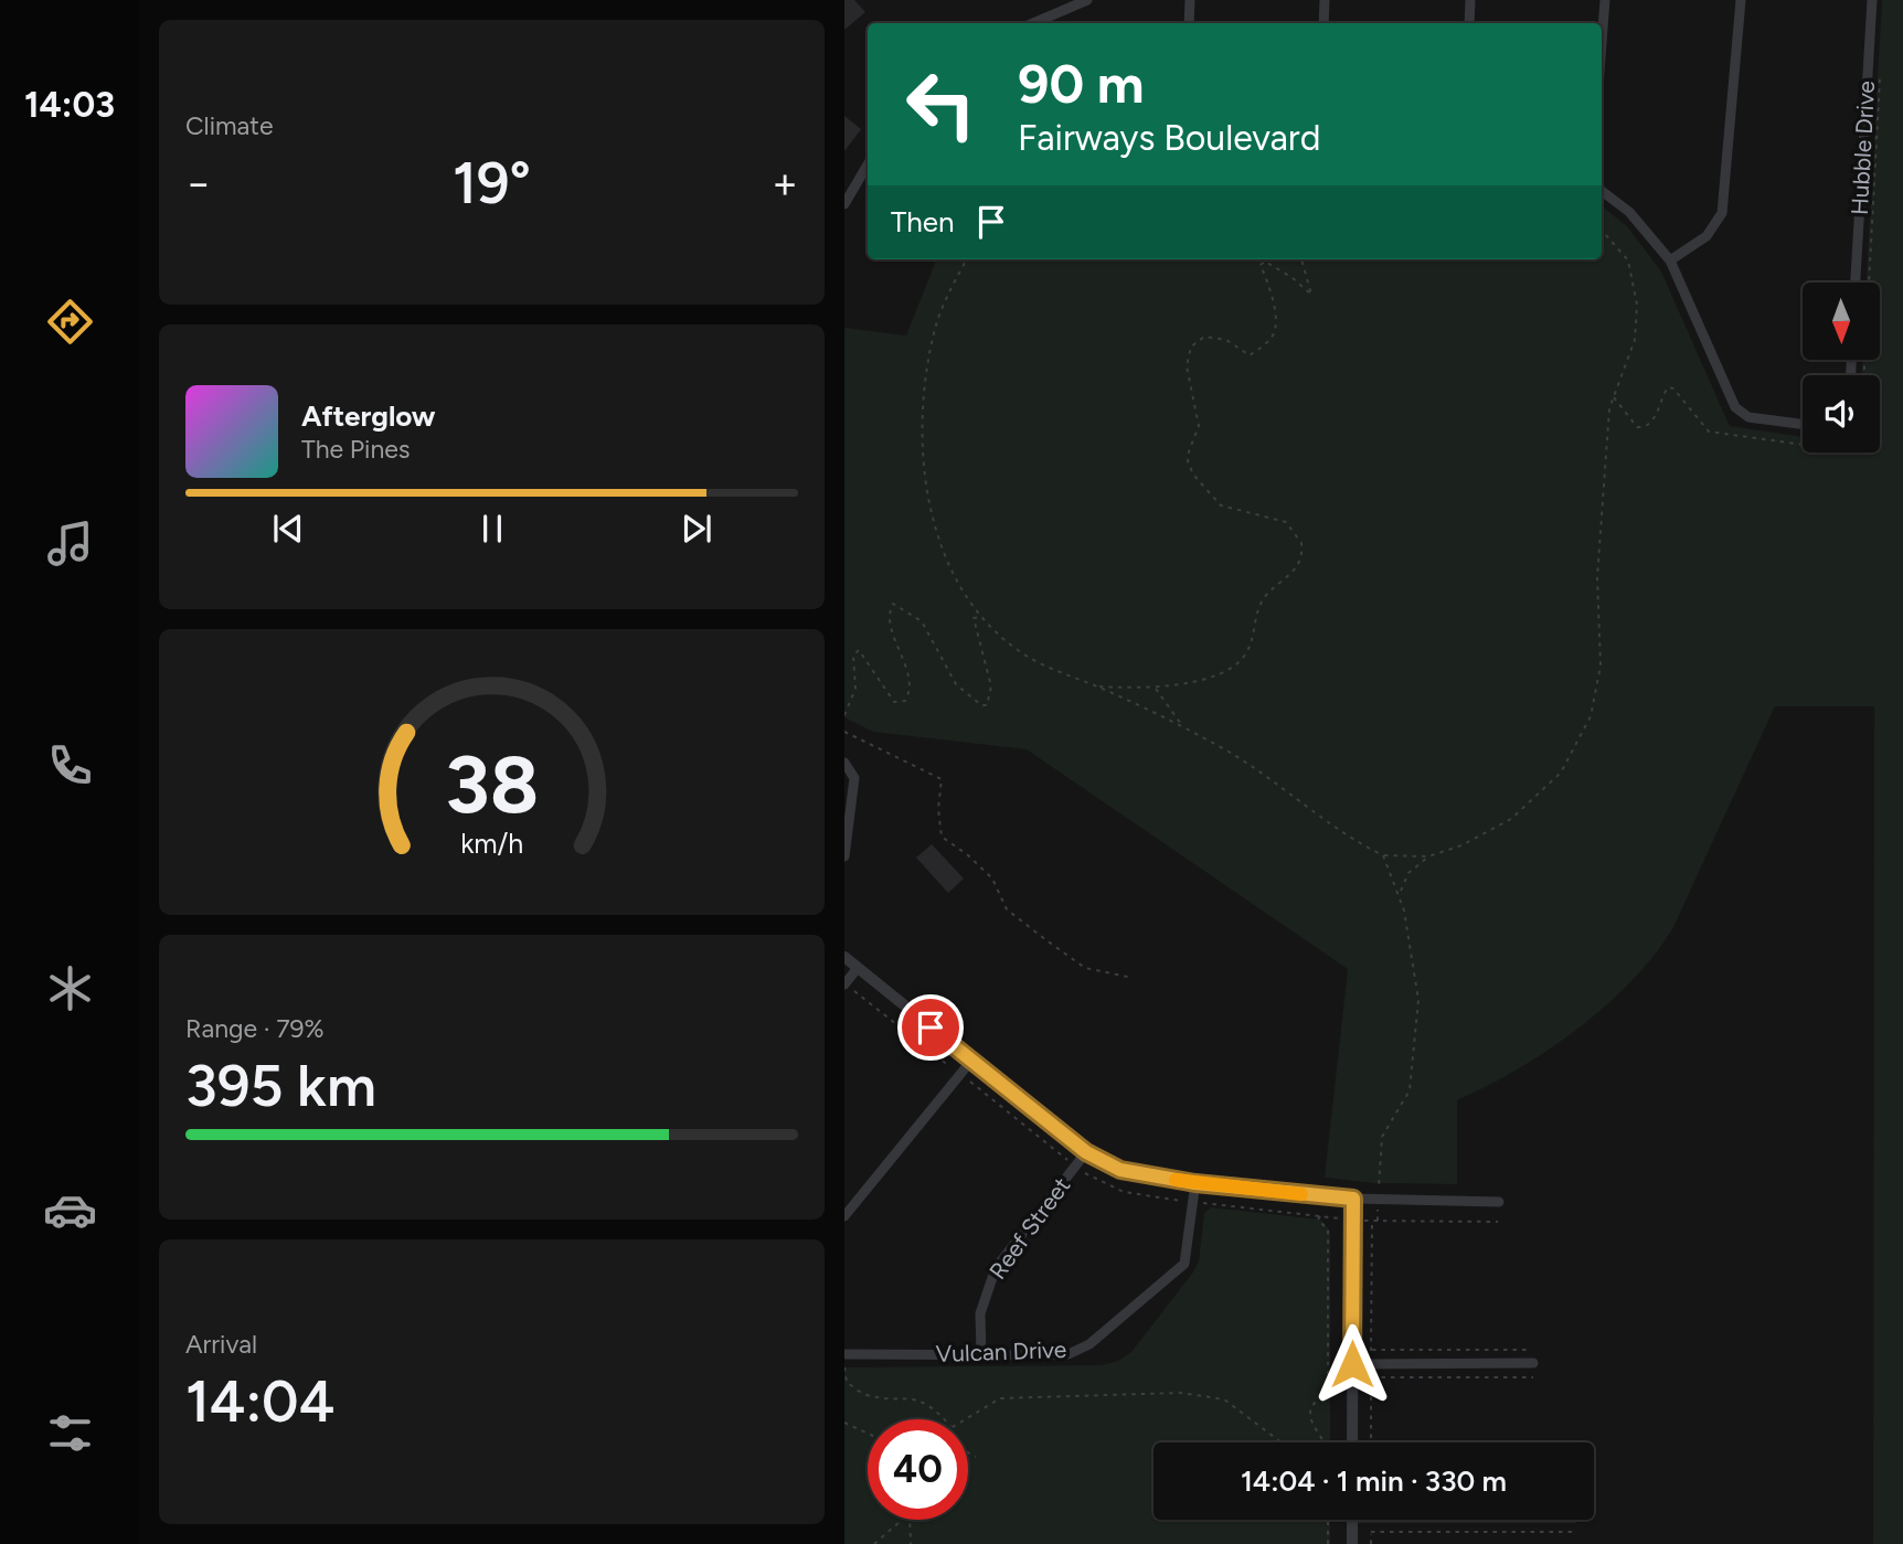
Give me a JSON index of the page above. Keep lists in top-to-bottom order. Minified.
{"streets":{"street":["Hubble Drive","Reef Street","Vulcan Drive"]},"crossings":[["Reef Street","Vulcan Drive"]],"north":"bottom","page":{"tabs":"14:03","tile":["Climate",["Range · 79%","395 km"],["Arrival","14:04"]],"turn":["90 m","Fairways Boulevard"],"heat":["−","19°","+"],"then":"Then","song":["Afterglow","The Pines"],"limit":"40","trip":"14:04 · 1 min · 330 m","gauge":["38","km/h"]}}
